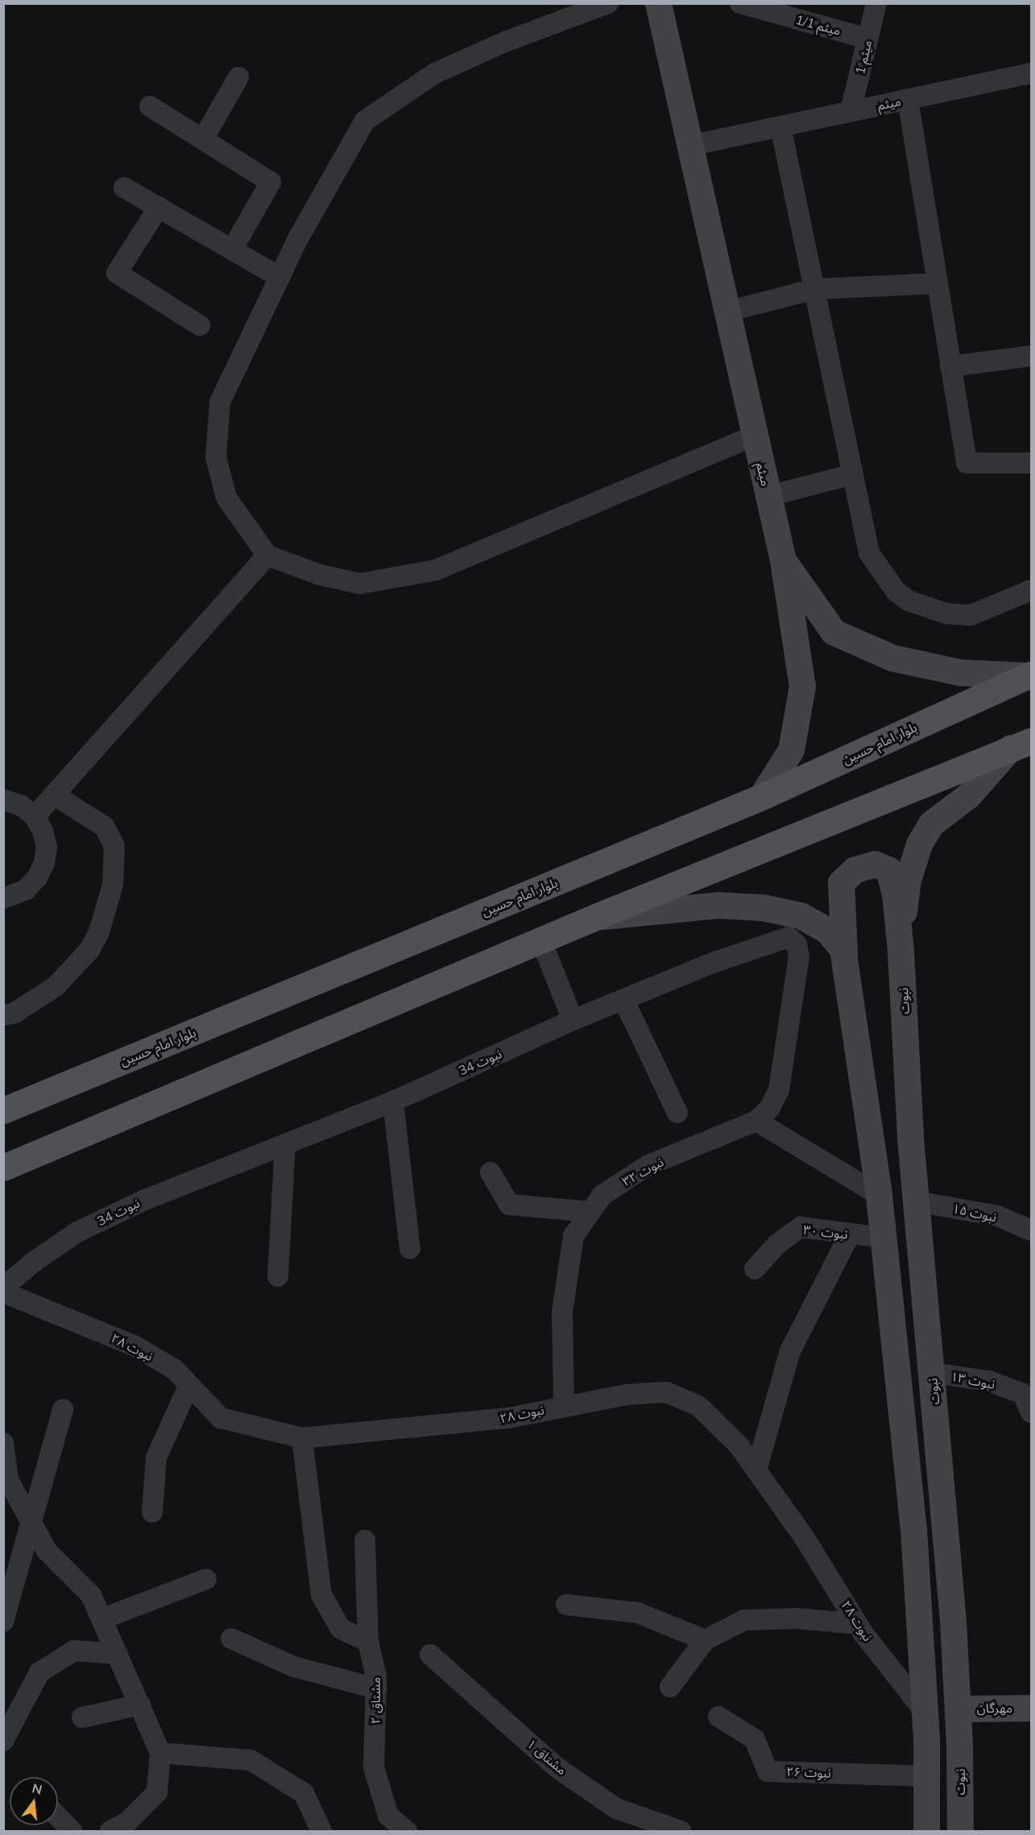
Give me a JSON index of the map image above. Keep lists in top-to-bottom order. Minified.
{"streets":{"main road":["میثم","بلوار امام حسین","نبوت","مهرگان"],"street":["میثم 1/1","میثم 1","نبوت 34","نبوت ۳۲","نبوت ۱۵","نبوت ۳۰","نبوت ۲۸","نبوت ۱۳","مشتاق ۲","مشتاق ۱","نبوت ۲۶"]},"crossings":[["میثم 1/1","میثم 1"],["میثم 1","میثم"],["میثم","بلوار امام حسین"],["نبوت","نبوت ۱۵"],["نبوت","نبوت ۱۳"],["نبوت","مهرگان"],["نبوت 34","نبوت ۳۲"],["نبوت ۳۲","نبوت ۲۸"]],"north":"top"}
